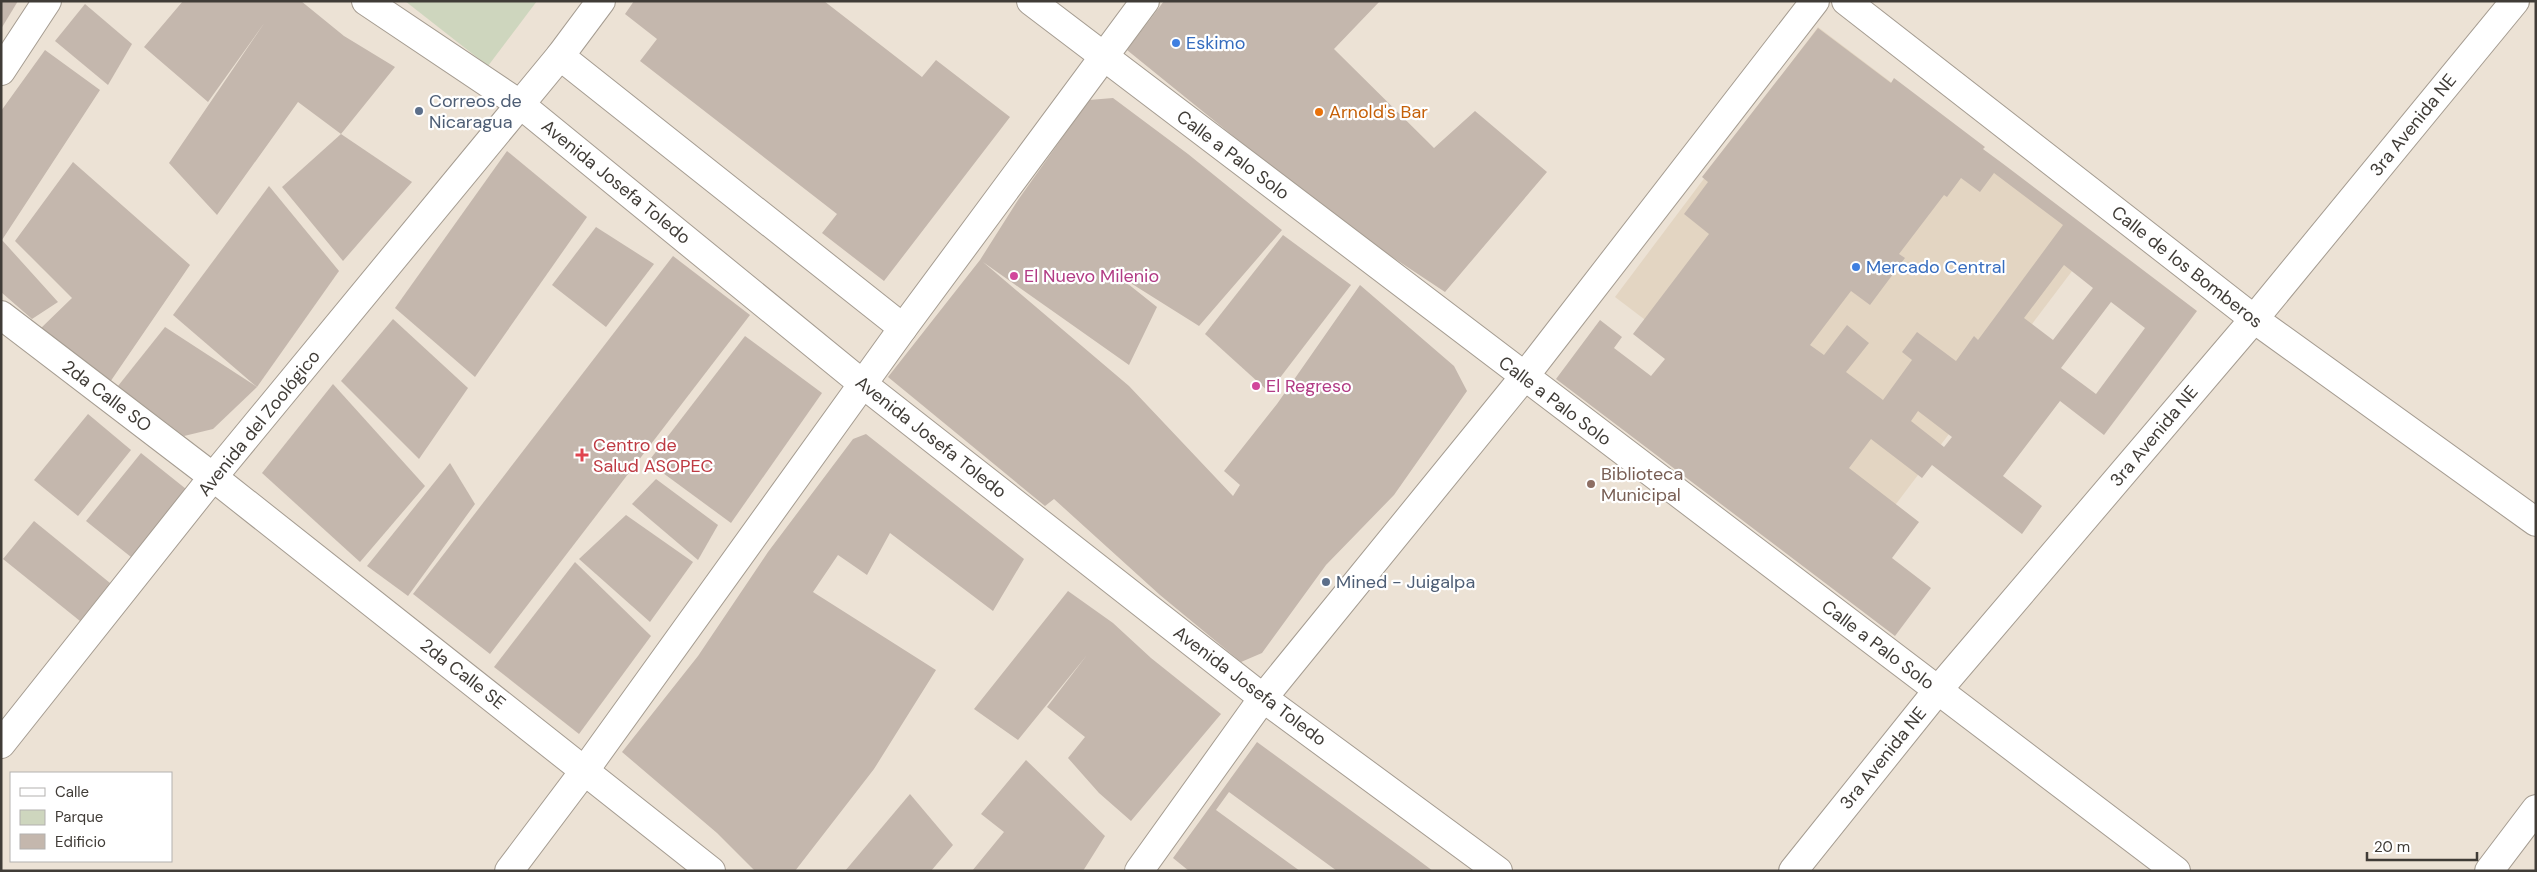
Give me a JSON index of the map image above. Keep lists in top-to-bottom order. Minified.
{"streets":{"street":["3ra Avenida NE","Calle a Palo Solo","Avenida Josefa Toledo","Calle de los Bomberos","2da Calle SO","Avenida del Zoológico","2da Calle SE"]},"crossings":[["3ra Avenida NE","Calle a Palo Solo"],["3ra Avenida NE","Calle de los Bomberos"],["Avenida Josefa Toledo","Avenida del Zoológico"],["2da Calle SO","Avenida del Zoológico"],["2da Calle SO","2da Calle SE"],["Avenida del Zoológico","2da Calle SE"]],"places":{"other":["Eskimo","Correos de Nicaragua","Arnold's Bar","Mercado Central","El Nuevo Milenio","El Regreso","Biblioteca Municipal","Mined - Juigalpa"],"health":["Centro de Salud ASOPEC"]},"legend":["Calle","Parque","Edificio"],"scale_bar":"20 m"}
